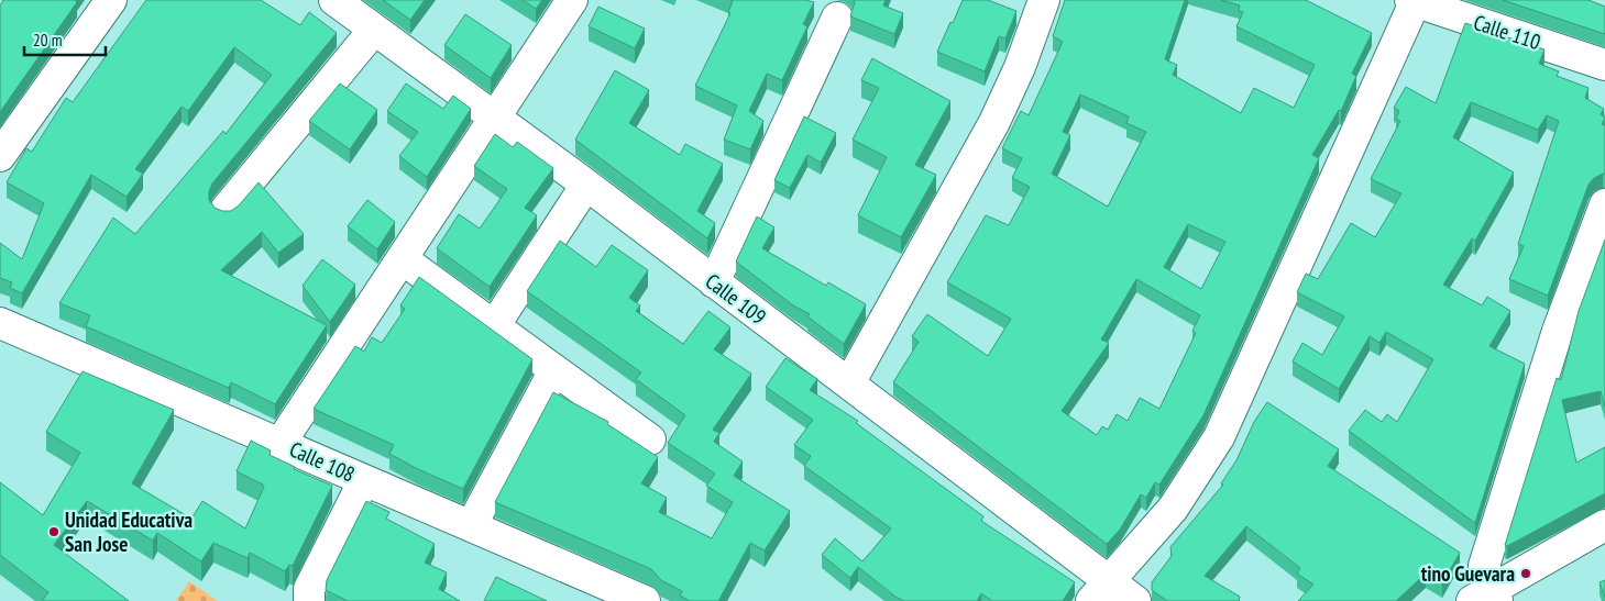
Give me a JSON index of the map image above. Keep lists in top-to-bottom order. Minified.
{"streets":{"street":["Calle 110","Calle 109","Calle 108"]},"places":["Unidad Educativa San Jose","tino Guevara"],"scale_bar":"20 m"}
